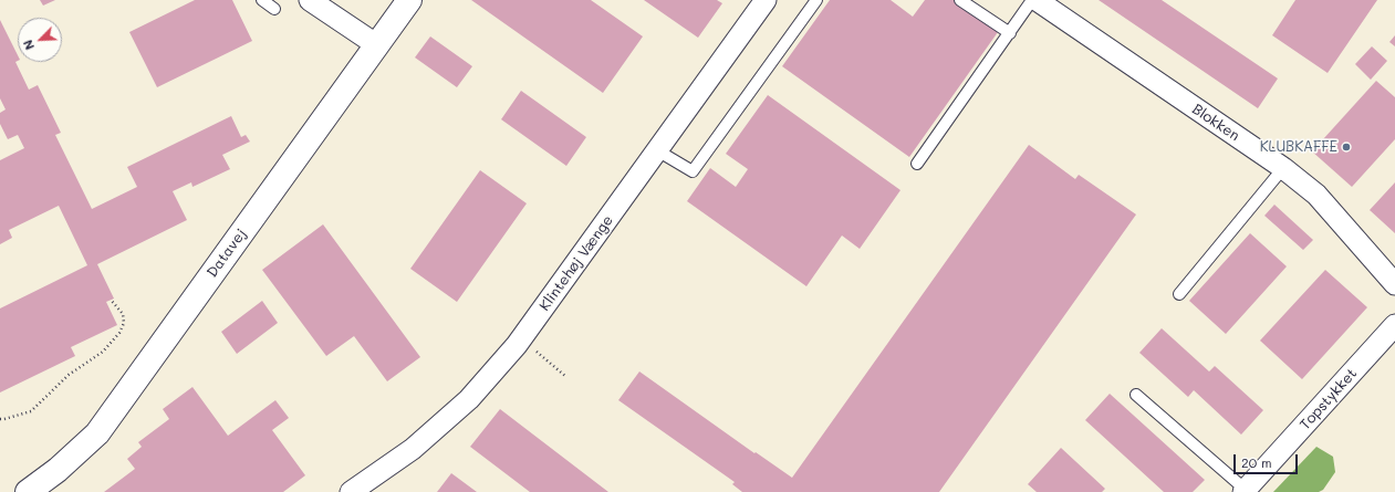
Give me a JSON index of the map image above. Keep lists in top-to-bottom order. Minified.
{"streets":{"street":["Blokken","Datavej","Klintehøj Vænge","Topstykket"]},"places":["KLUBKAFFE"],"scale_bar":"20 m","north":"bottom left"}
